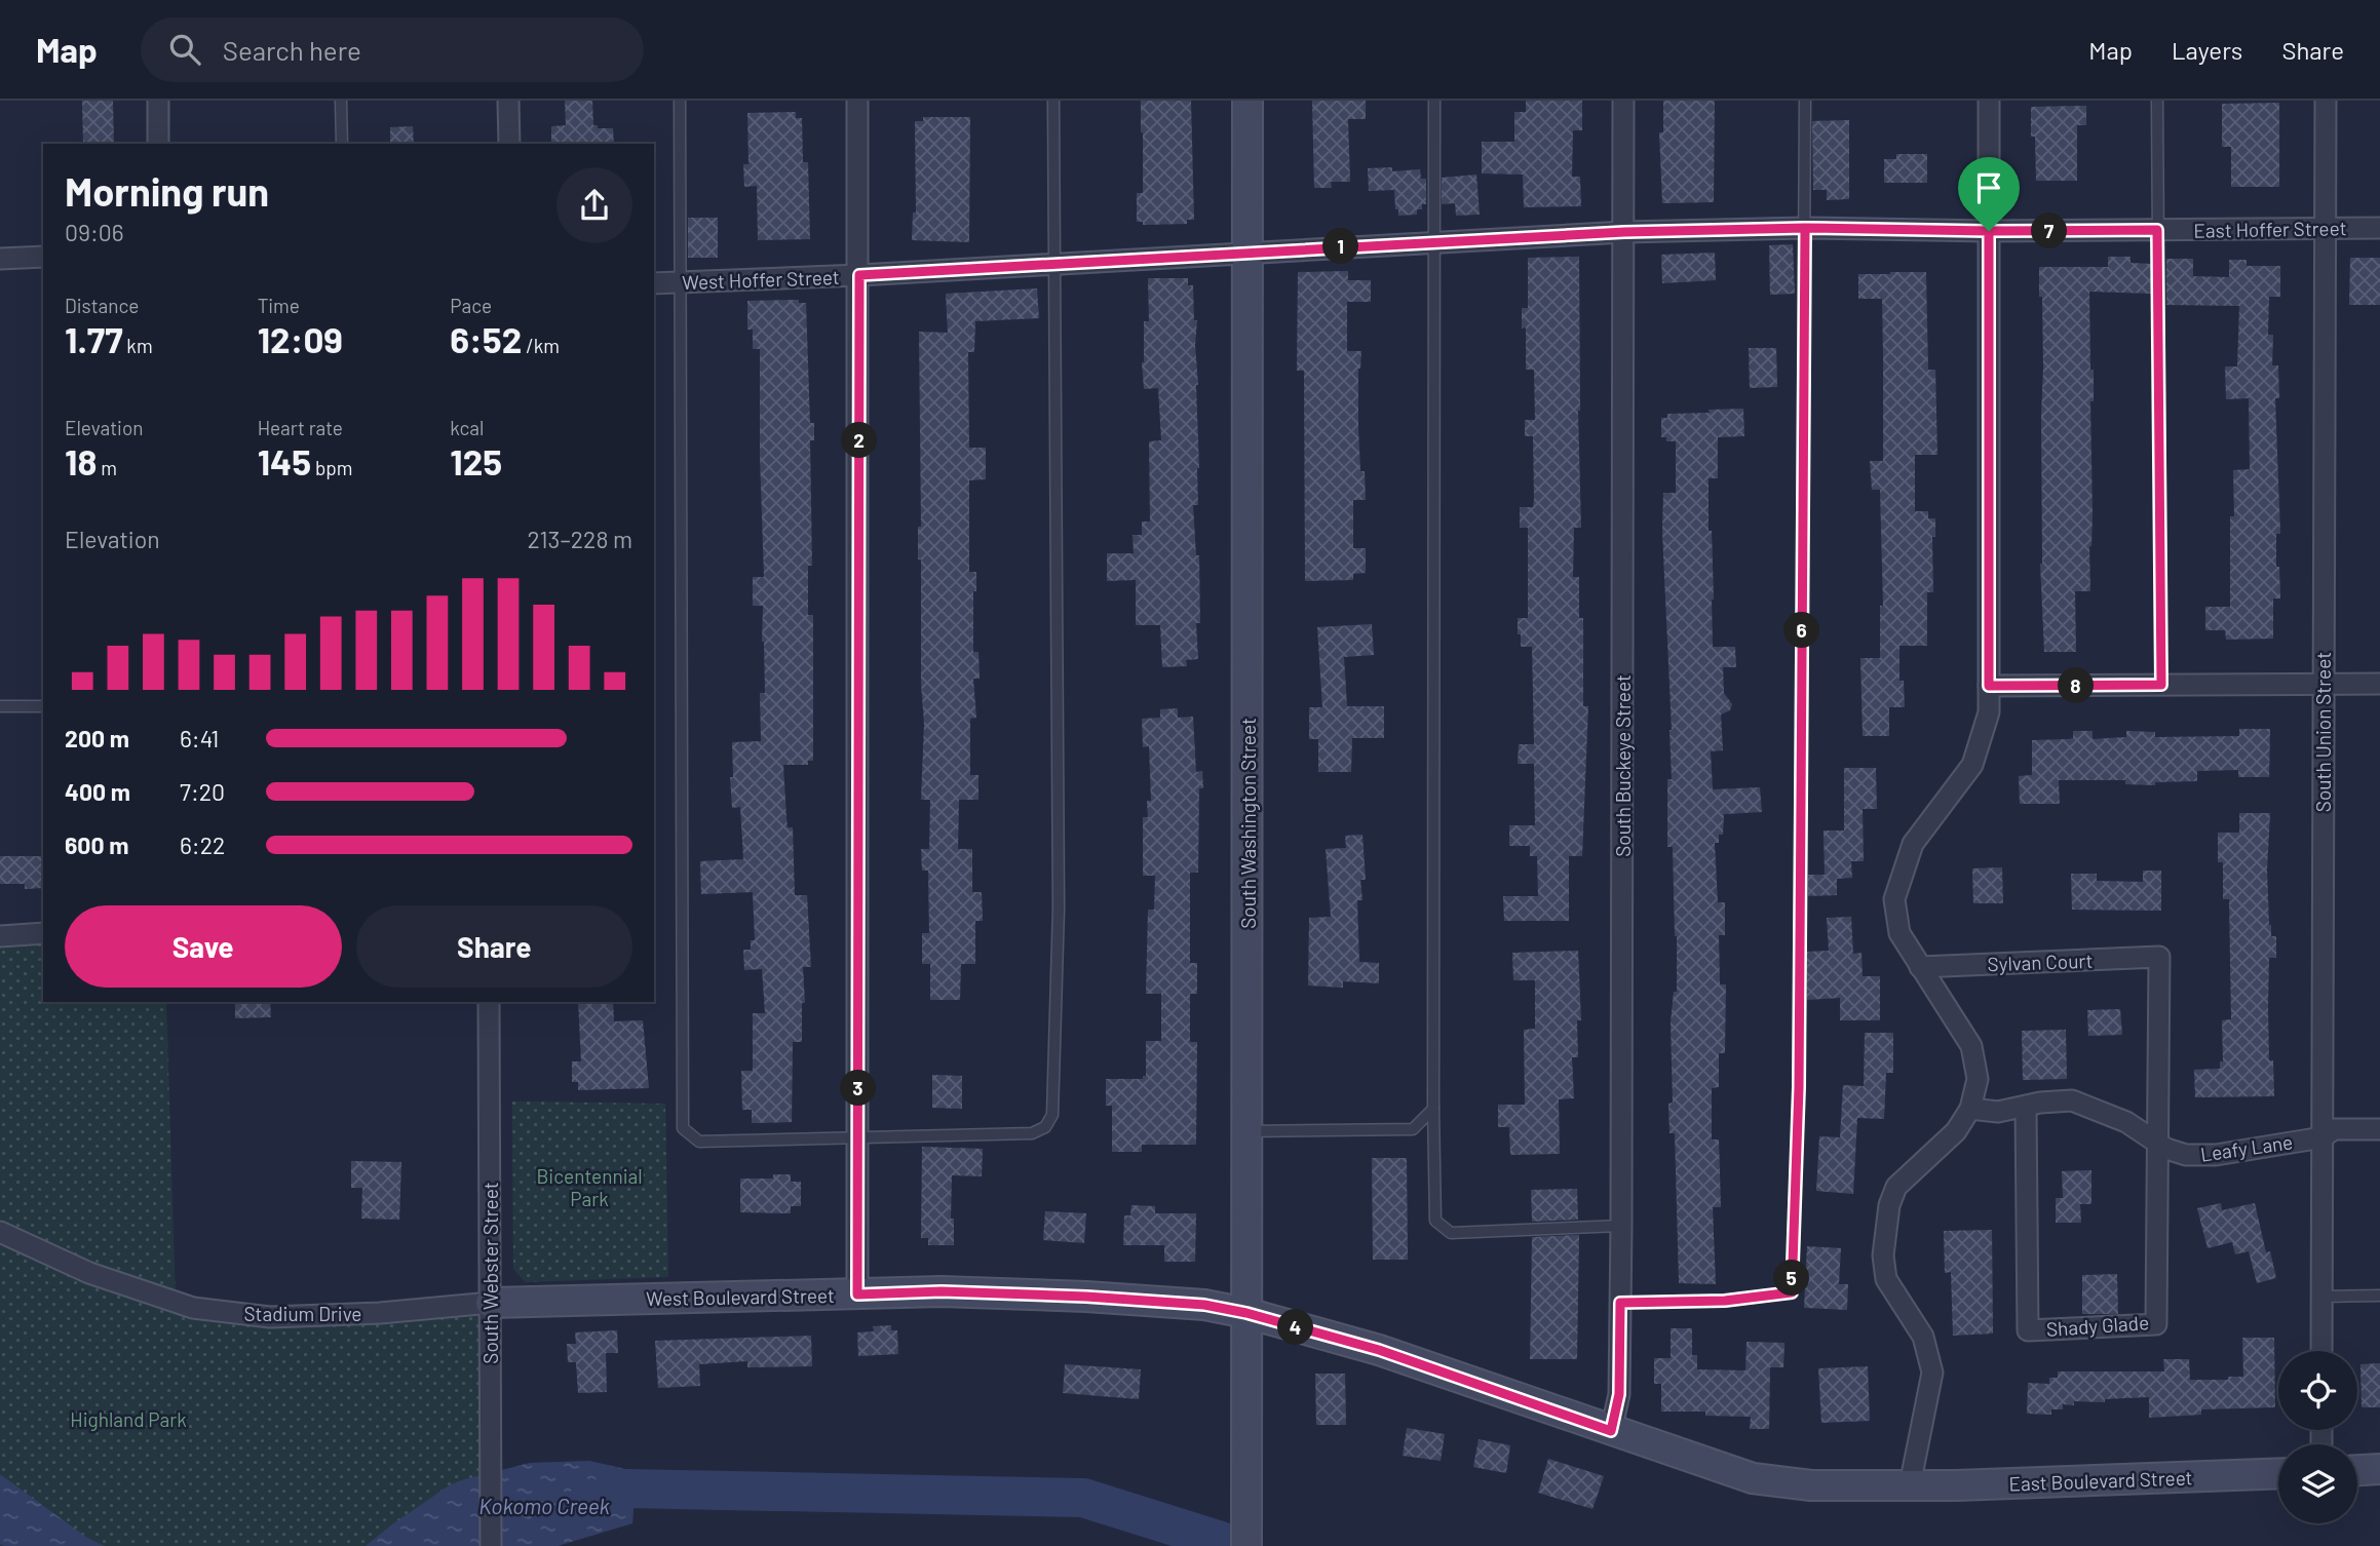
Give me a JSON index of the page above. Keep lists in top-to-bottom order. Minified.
{"streets":{"main road":["South Washington Street","West Boulevard Street","East Boulevard Street"],"street":["East Hoffer Street","West Hoffer Street","South Union Street","South Buckeye Street","Sylvan Court","Leafy Lane","South Webster Street","Stadium Drive","Shady Glade"]},"crossings":[["East Hoffer Street","West Hoffer Street"],["East Hoffer Street","South Union Street"],["West Hoffer Street","South Buckeye Street"],["West Hoffer Street","South Washington Street"],["South Union Street","Leafy Lane"],["South Buckeye Street","West Boulevard Street"],["South Washington Street","West Boulevard Street"],["Sylvan Court","Shady Glade"],["Leafy Lane","Shady Glade"],["South Webster Street","West Boulevard Street"],["South Webster Street","Stadium Drive"],["West Boulevard Street","Stadium Drive"],["West Boulevard Street","East Boulevard Street"]],"water":["Kokomo Creek"],"parks":["Bicentennial Park","Highland Park"],"page":{"header":"Map","search":"Search here","nav":["Map","Layers","Share"],"heading":["Morning run","09:06"],"pins":["7","1","2","6","8","3","5","4"],"stats":[["Distance","1.77 km"],["Time","12:09"],["Pace","6:52 /km"],["Elevation","18 m"],["Heart rate","145 bpm"],["kcal","125"]],"chart":["Elevation","213–228 m"],"list":[{"name":"200 m","note":"6:41"},{"name":"400 m","note":"7:20"},{"name":"600 m","note":"6:22"}],"buttons":["Save","Share"]}}
